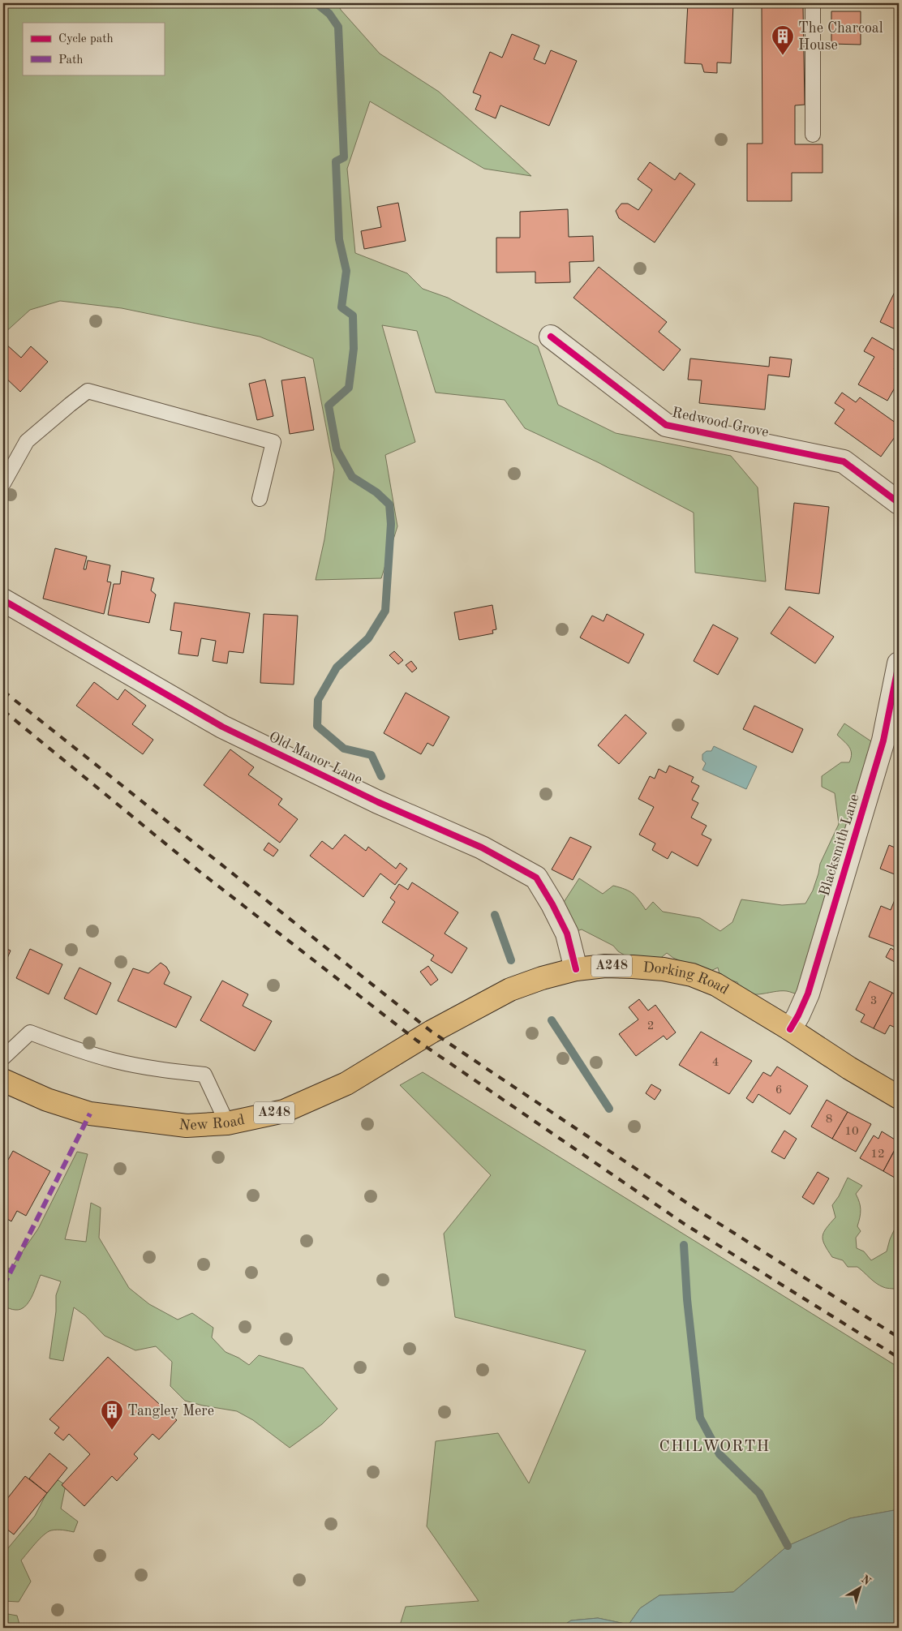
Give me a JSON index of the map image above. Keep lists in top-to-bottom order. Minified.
{"streets":{"main road":["A248","Dorking Road","New Road"],"street":["Redwood Grove","Old Manor Lane","Blacksmith Lane"]},"crossings":[["Old Manor Lane","Dorking Road"],["Blacksmith Lane","Dorking Road"],["Dorking Road","New Road"]],"districts":["CHILWORTH"],"places":{"building":["The Charcoal House","Tangley Mere"]},"house_numbers":["3","2","4","6","8","10","12"],"legend":["Cycle path","Path"],"north":"top right"}
